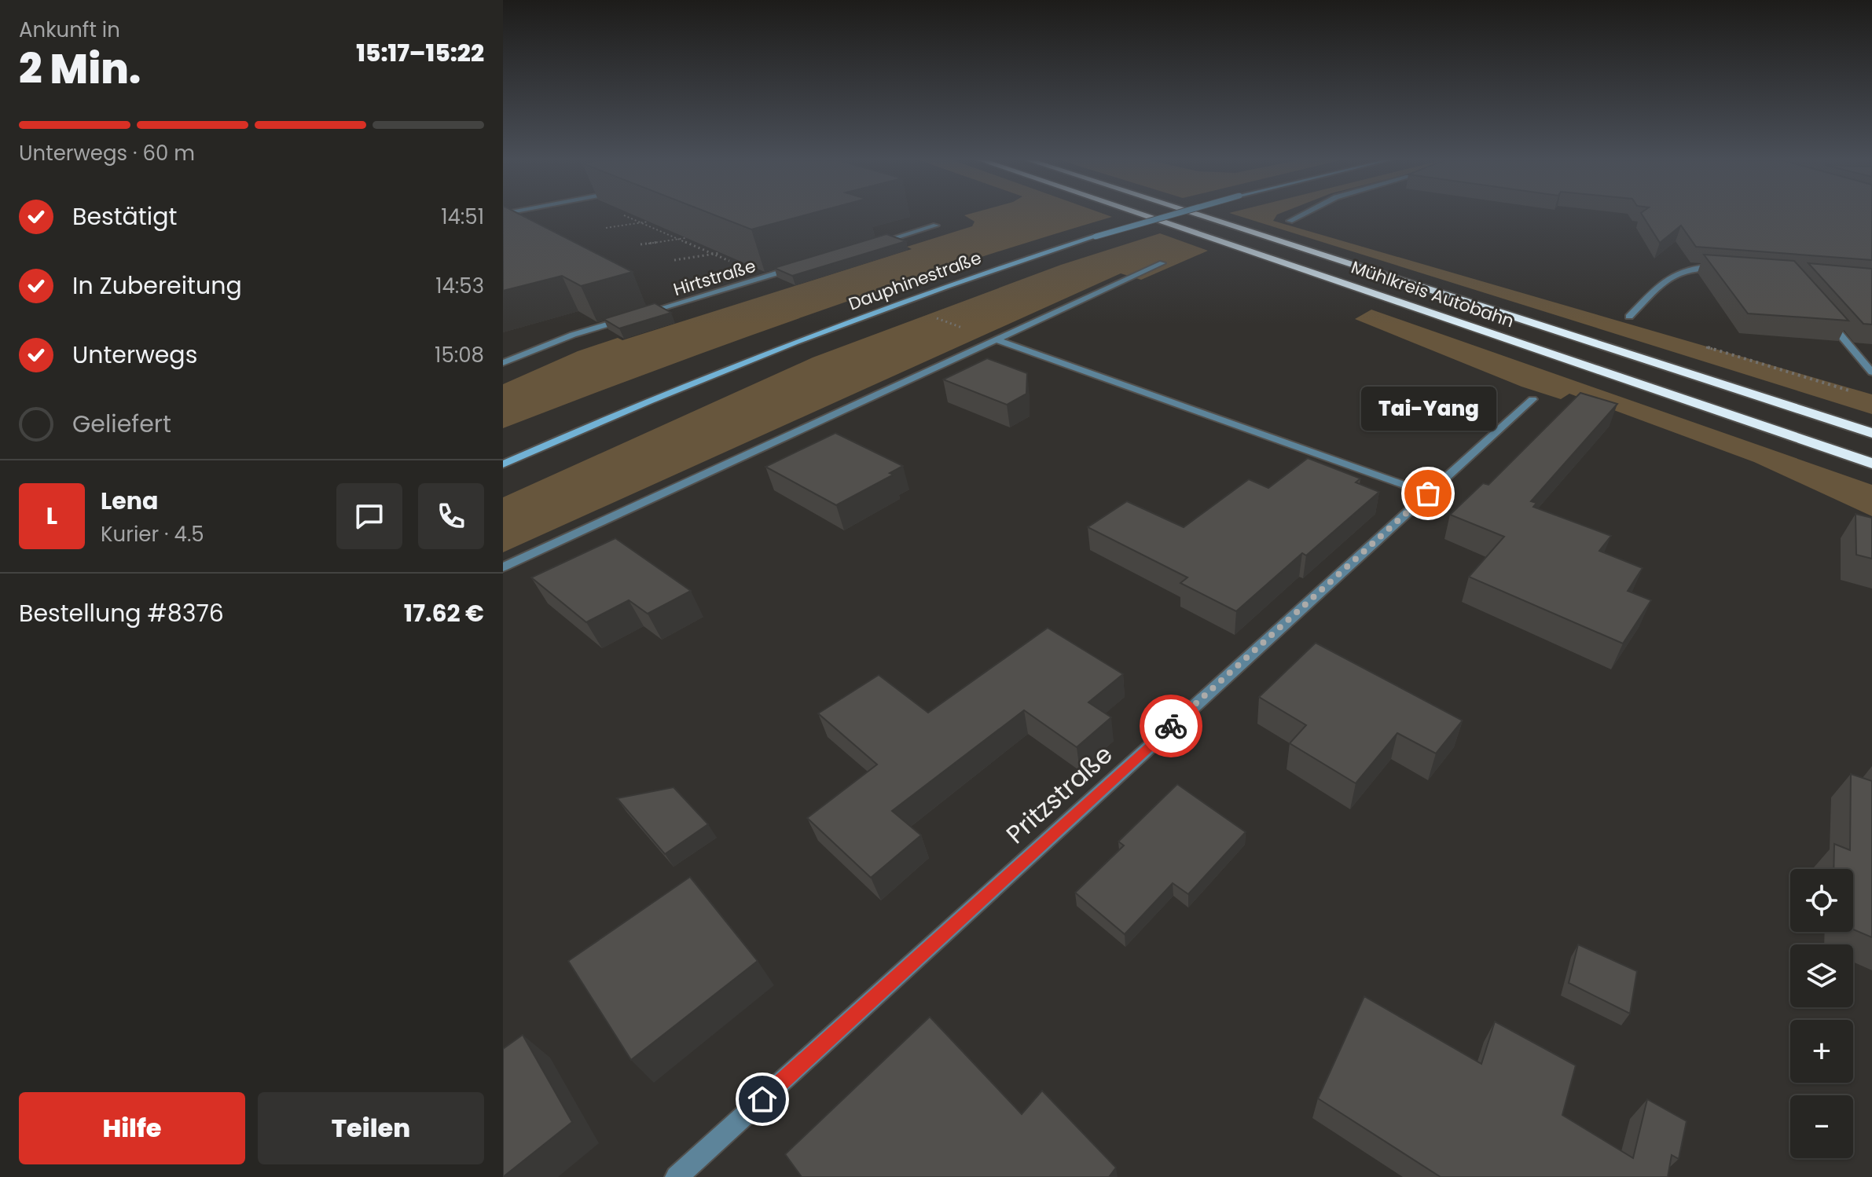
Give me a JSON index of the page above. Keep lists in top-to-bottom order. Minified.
{"streets":{"highway":["Mühlkreis Autobahn"],"main road":["Dauphinestraße"],"street":["Hirtstraße","Pritzstraße"]},"places":["Tai-Yang"],"page":{"heading":["2 Min.","Ankunft in","15:17–15:22"],"panel":["Lena","Kurier · 4.5","Bestellung #8376","17.62 €"],"bar":"Unterwegs · 60 m","list":[["Bestätigt","14:51"],["In Zubereitung","14:53"],["Unterwegs","15:08"],"Geliefert"],"bubble":"Tai-Yang","round":"L","map_buttons":["+","−"],"buttons":["Hilfe","Teilen"]}}
